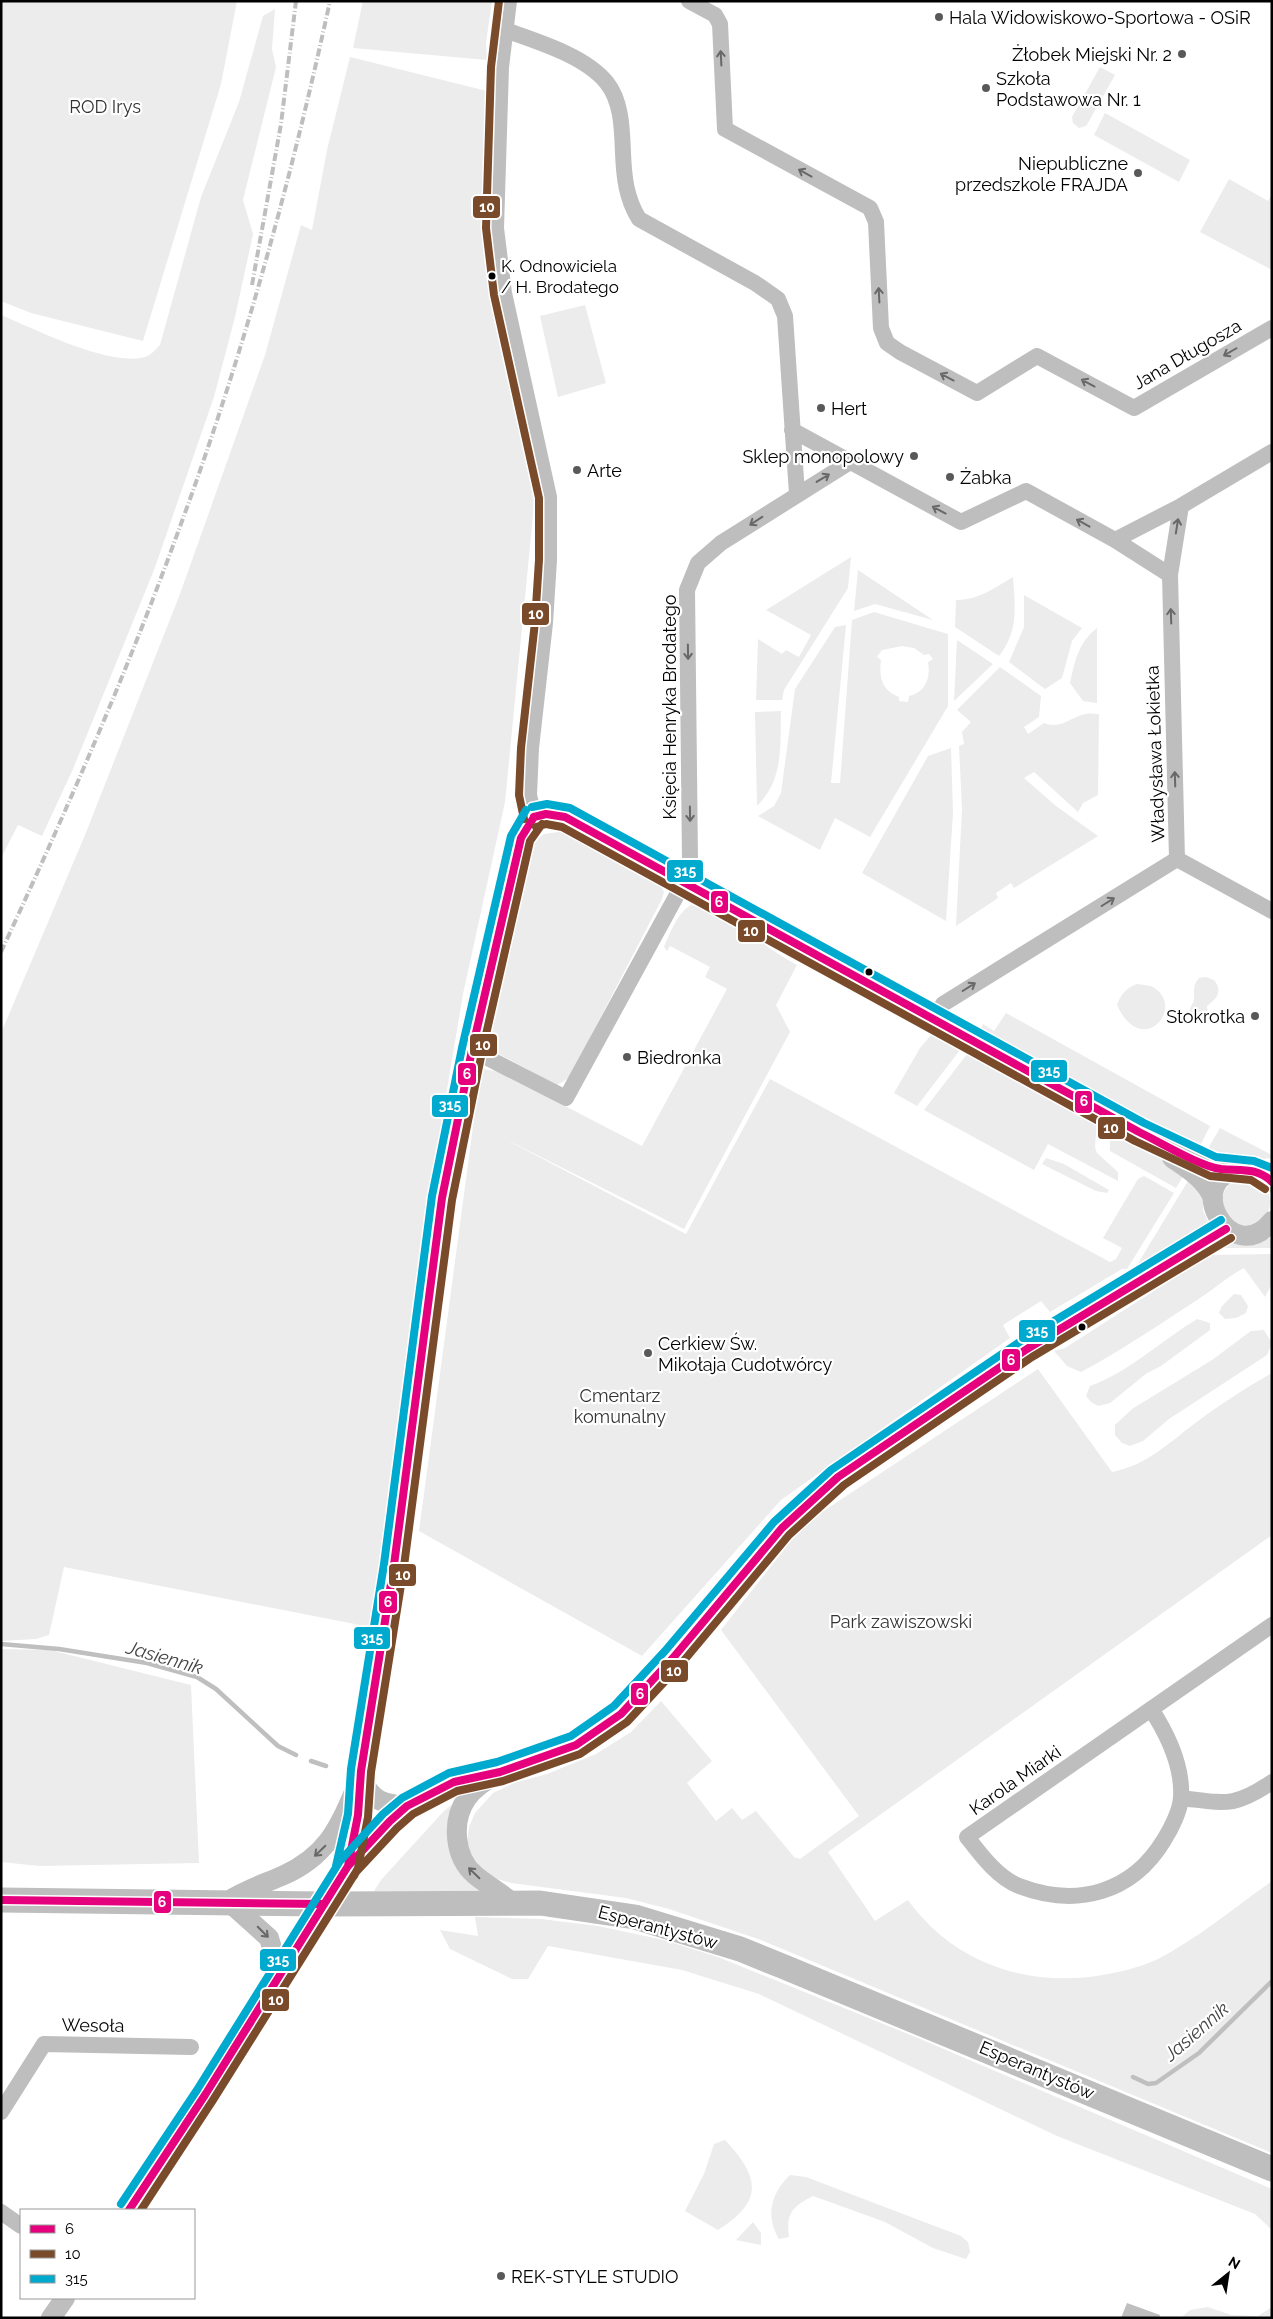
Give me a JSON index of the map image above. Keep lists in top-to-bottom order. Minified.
{"streets":{"main road":["Esperantystów"],"street":["Jana Długosza","Księcia Henryka Brodatego","Władysława Łokietka","Karola Miarki","Wesoła"]},"one_way":["Władysława Łokietka"],"water":["Jasiennik"],"parks":["ROD Irys","Cmentarz komunalny","Park zawiszowski"],"places":["Hala Widowiskowo-Sportowa - OSiR","Żłobek Miejski Nr. 2","Szkoła Podstawowa Nr. 1","Niepubliczne przedszkole FRAJDA","K. Odnowiciela / H. Brodatego","Hert","Sklep monopolowy","Arte","Żabka","Stokrotka","Biedronka","Cerkiew Św. Mikołaja Cudotwórcy","REK-STYLE STUDIO"],"lines":["transit line 10","transit line 315","transit line 6"],"legend":["6","10","315"],"north":"top right"}
